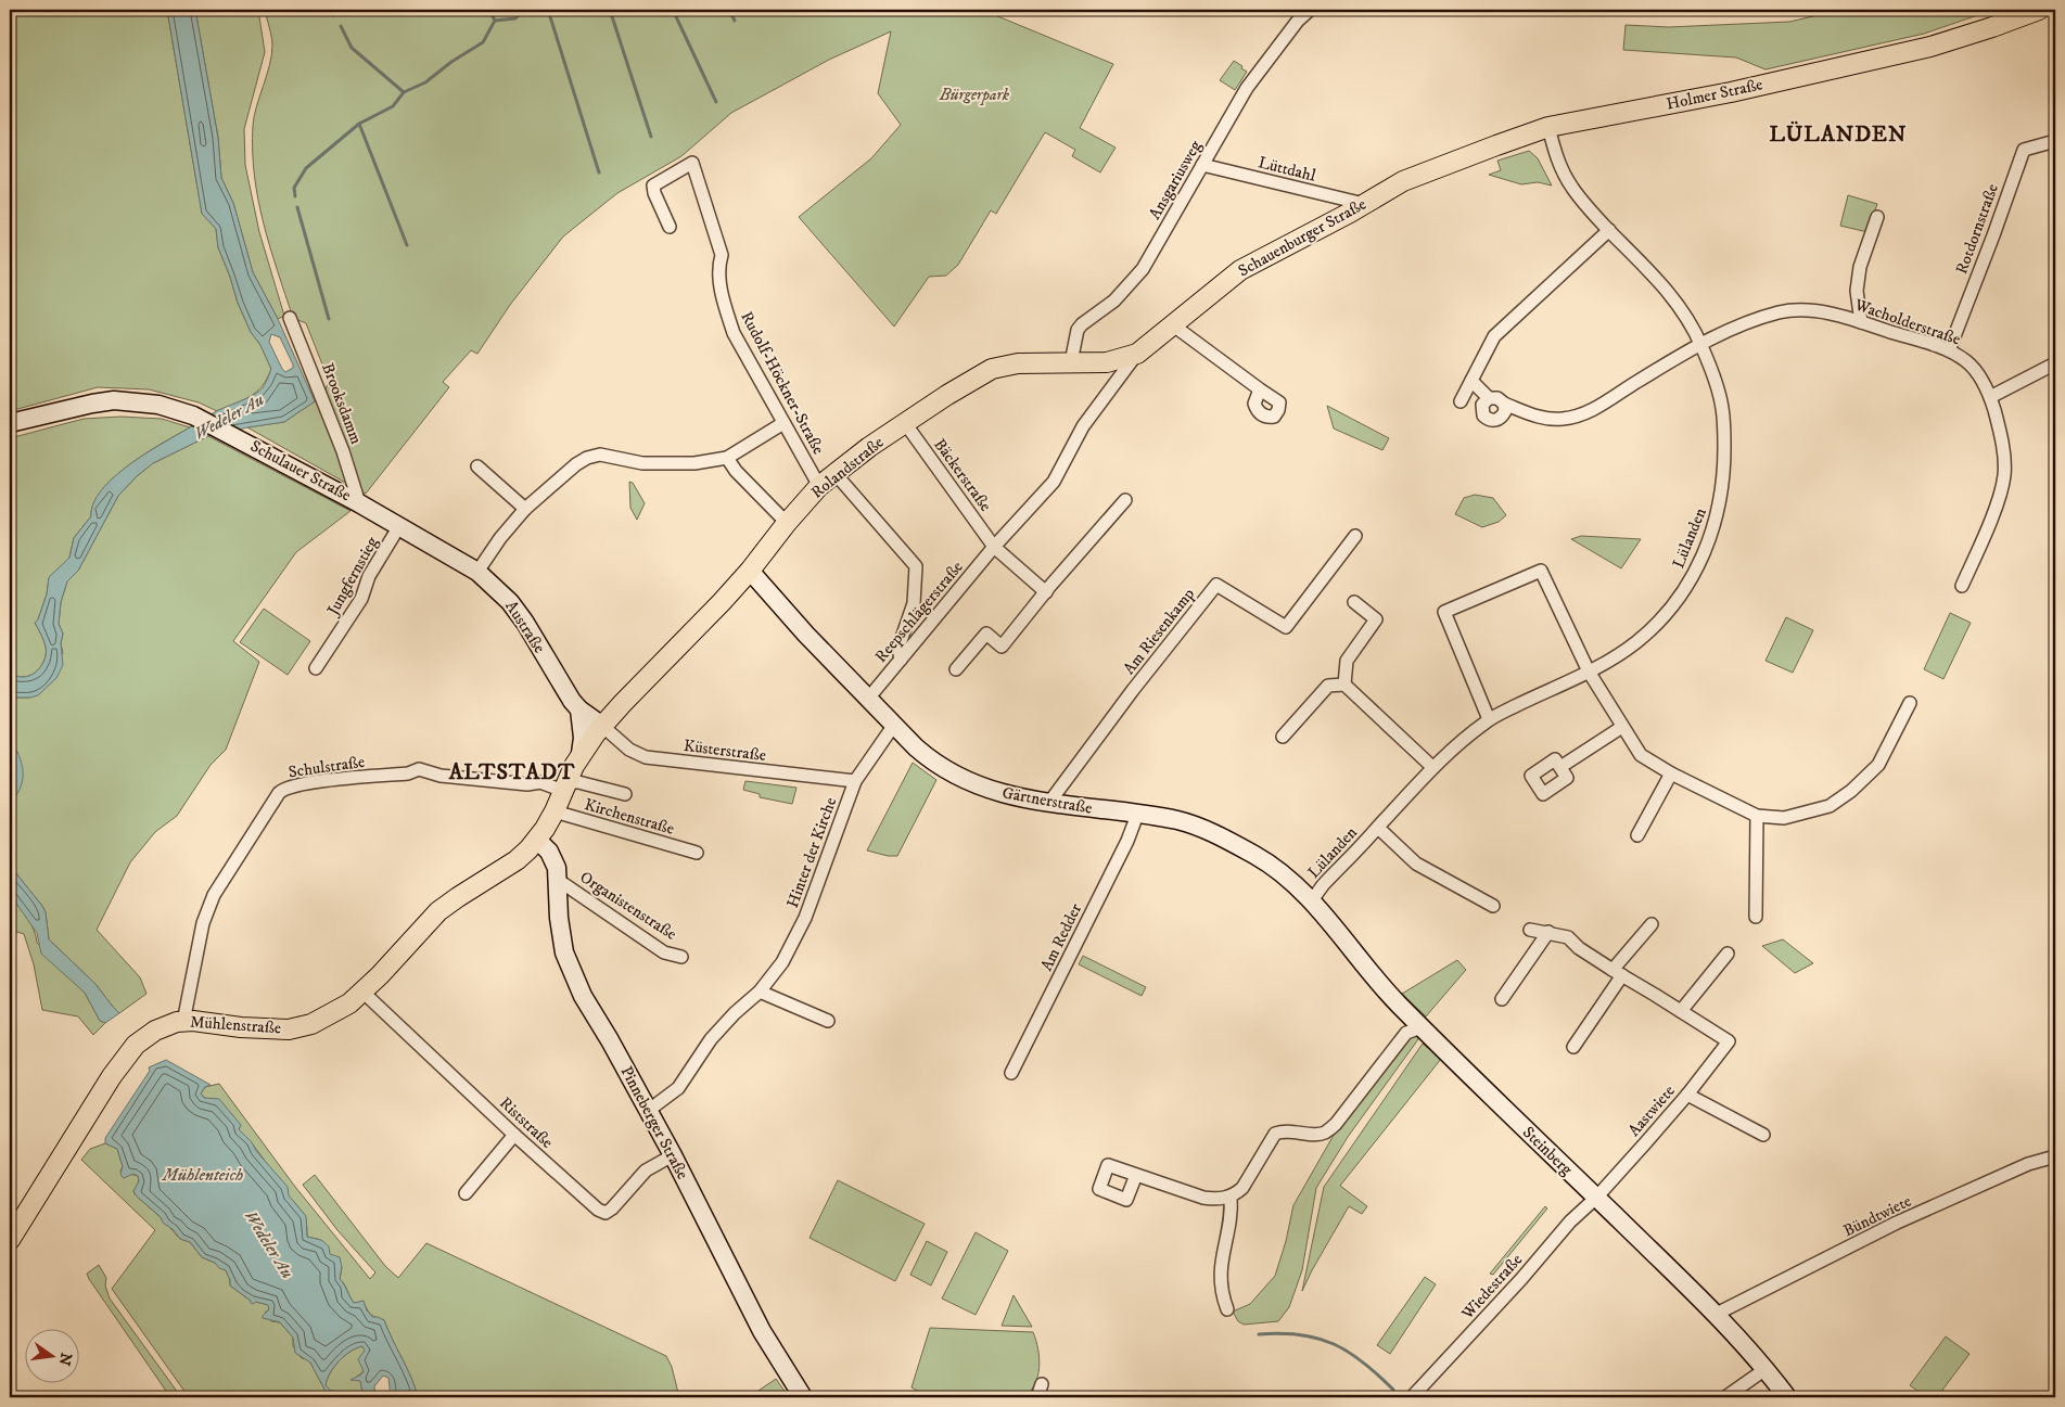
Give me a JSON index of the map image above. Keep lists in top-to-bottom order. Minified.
{"streets":{"main road":["Holmer Straße","Schauenburger Straße","Rolandstraße","Mühlenstraße"],"street":["Lüttdahl","Ansgariusweg","Rotdornstraße","Wacholderstraße","Rudolf-Höckner-Straße","Brooksdamm","Schulauer Straße","Bäckerstraße","Lülanden","Jungfernstieg","Reepschlägerstraße","Austraße","Am Riesenkamp","Küsterstraße","Schulstraße","Gärtnerstraße","Kirchenstraße","Hinter der Kirche","Organistenstraße","Am Redder","Aastwiete","Riststraße","Pinneberger Straße","Steinberg","Bündtwiete","Wiedestraße"]},"crossings":[["Holmer Straße","Schauenburger Straße"],["Holmer Straße","Lülanden"],["Lüttdahl","Ansgariusweg"],["Lüttdahl","Schauenburger Straße"],["Ansgariusweg","Rolandstraße"],["Rotdornstraße","Wacholderstraße"],["Schauenburger Straße","Rolandstraße"],["Schauenburger Straße","Reepschlägerstraße"],["Wacholderstraße","Lülanden"],["Rudolf-Höckner-Straße","Rolandstraße"],["Brooksdamm","Schulauer Straße"],["Rolandstraße","Bäckerstraße"],["Rolandstraße","Austraße"],["Rolandstraße","Küsterstraße"],["Rolandstraße","Schulstraße"],["Rolandstraße","Gärtnerstraße"],["Rolandstraße","Mühlenstraße"],["Schulauer Straße","Jungfernstieg"],["Schulauer Straße","Austraße"],["Bäckerstraße","Reepschlägerstraße"],["Lülanden","Gärtnerstraße"],["Lülanden","Steinberg"],["Jungfernstieg","Austraße"],["Reepschlägerstraße","Gärtnerstraße"],["Austraße","Küsterstraße"],["Am Riesenkamp","Gärtnerstraße"],["Küsterstraße","Hinter der Kirche"],["Schulstraße","Mühlenstraße"],["Gärtnerstraße","Hinter der Kirche"],["Gärtnerstraße","Am Redder"],["Gärtnerstraße","Steinberg"],["Kirchenstraße","Mühlenstraße"],["Hinter der Kirche","Pinneberger Straße"],["Organistenstraße","Pinneberger Straße"],["Mühlenstraße","Riststraße"],["Mühlenstraße","Pinneberger Straße"],["Aastwiete","Steinberg"],["Aastwiete","Wiedestraße"],["Riststraße","Pinneberger Straße"],["Steinberg","Bündtwiete"],["Steinberg","Wiedestraße"]],"districts":["LÜLANDEN","ALTSTADT"],"water":["Wedeler Au","Mühlenteich"],"parks":["Bürgerpark"],"north":"right"}
